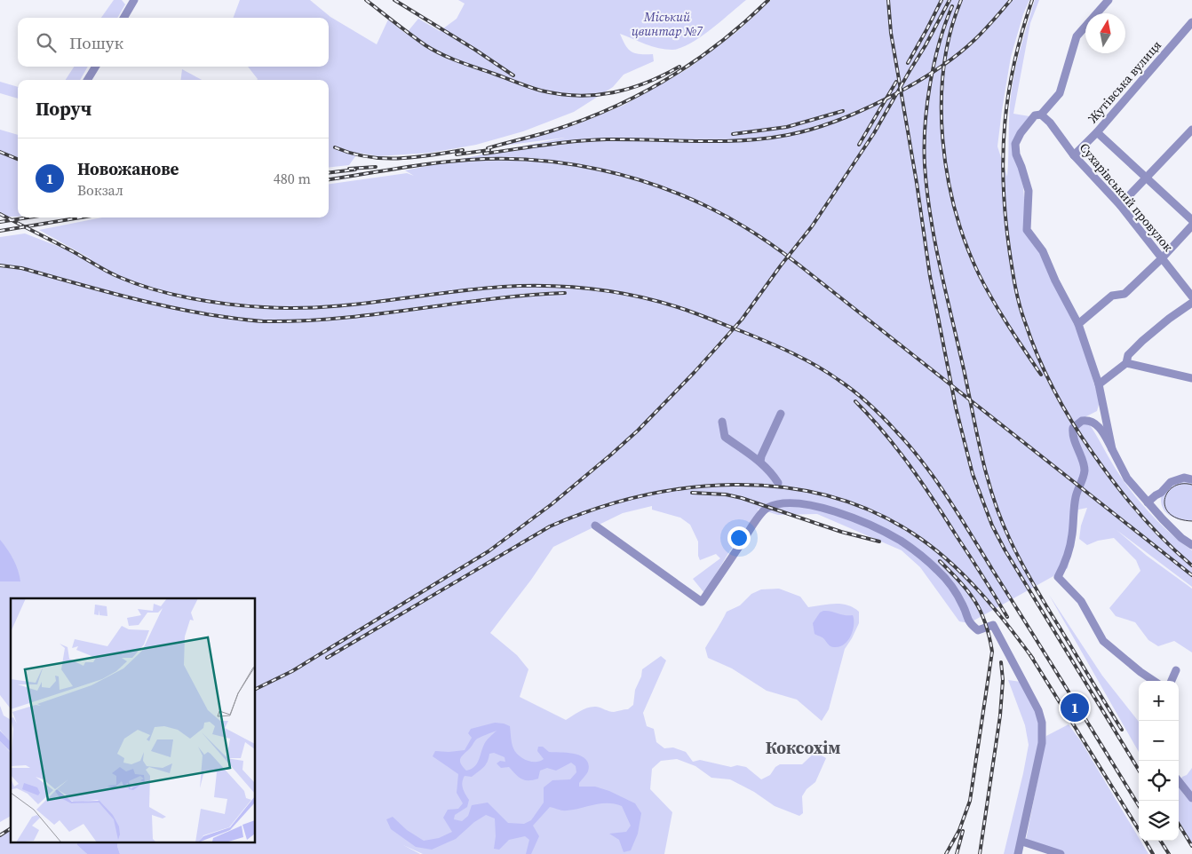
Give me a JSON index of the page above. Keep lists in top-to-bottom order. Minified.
{"streets":{"street":["Жутівська вулиця","Сухарівський провулок"]},"crossings":[["Жутівська вулиця","Сухарівський провулок"]],"districts":["Коксохім"],"parks":["Міський цвинтар №7"],"north":"top","page":{"search":"Пошук","heading":"Поруч","list":[{"mark":"1","name":"Новожанове","note":"Вокзал","value":"480 m"}],"map_buttons":["+","−"],"pins":"1"}}
